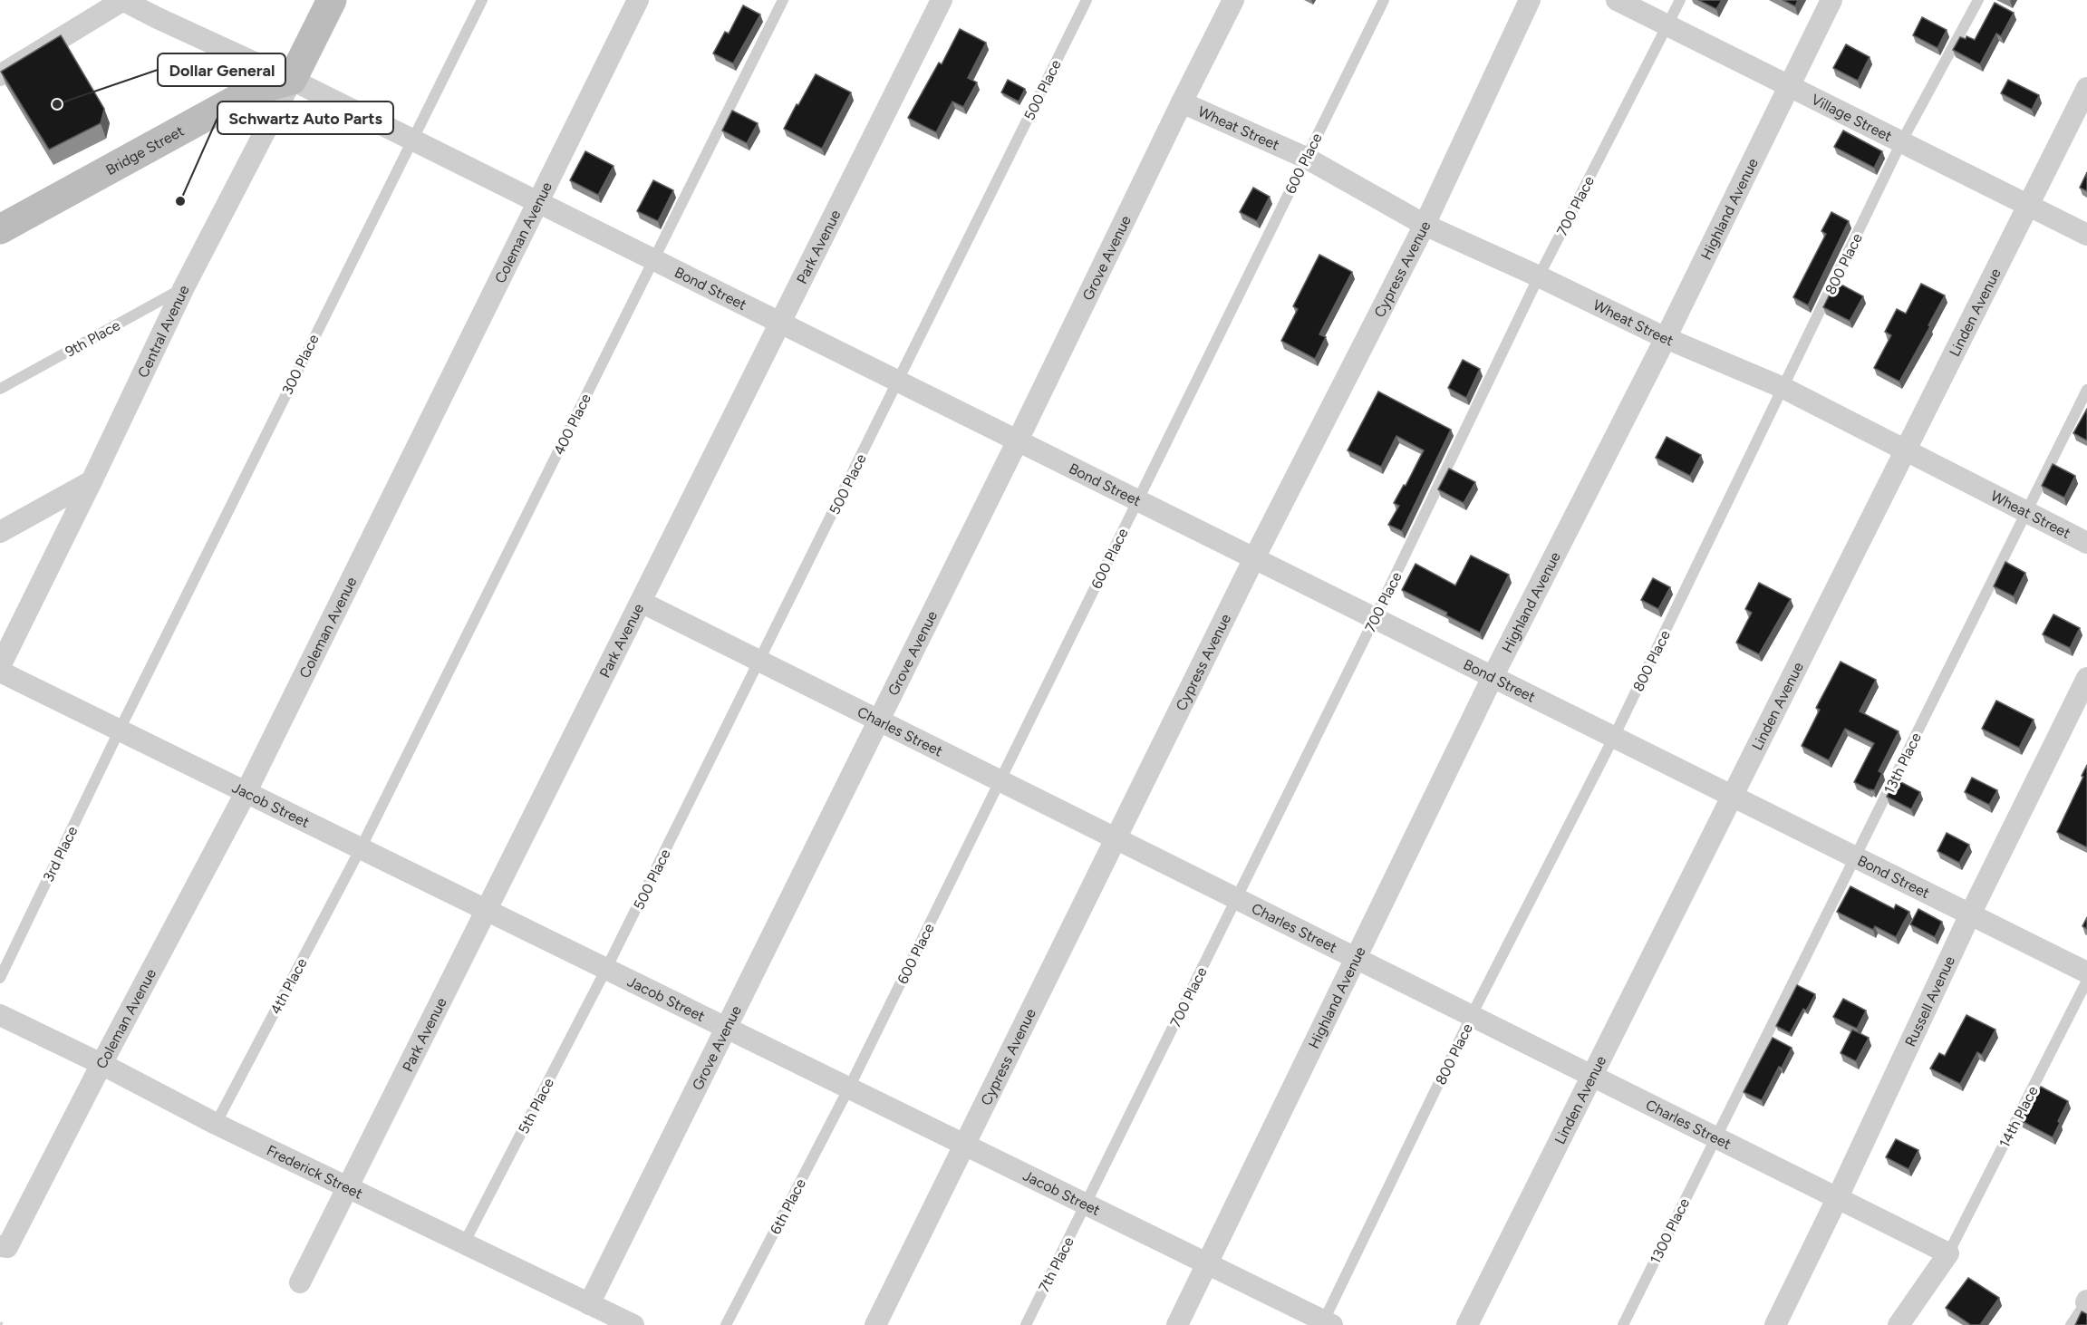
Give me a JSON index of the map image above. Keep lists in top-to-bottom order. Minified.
{"streets":{"main road":["Bridge Street","Central Avenue"],"street":["Village Street","Wheat Street","Highland Avenue","Coleman Avenue","Park Avenue","Grove Avenue","Cypress Avenue","Bond Street","Linden Avenue","Charles Street","Jacob Street","Russell Avenue","Frederick Street"],"lane":["500 Place","600 Place","700 Place","800 Place","9th Place","300 Place","400 Place","13th Place","3rd Place","4th Place","5th Place","14th Place","6th Place","1300 Place","7th Place"]},"crossings":[["500 Place","Bond Street"],["500 Place","Charles Street"],["500 Place","Jacob Street"],["500 Place","5th Place"],["Village Street","700 Place"],["Village Street","Highland Avenue"],["Village Street","800 Place"],["Village Street","Linden Avenue"],["Wheat Street","600 Place"],["Wheat Street","700 Place"],["Wheat Street","Highland Avenue"],["Wheat Street","Grove Avenue"],["Wheat Street","800 Place"],["Wheat Street","Cypress Avenue"],["Wheat Street","Linden Avenue"],["Wheat Street","13th Place"],["Bridge Street","Bond Street"],["Bridge Street","Central Avenue"],["600 Place","Bond Street"],["600 Place","Charles Street"],["600 Place","Jacob Street"],["600 Place","6th Place"],["700 Place","Bond Street"],["700 Place","Charles Street"],["700 Place","Jacob Street"],["700 Place","7th Place"],["Highland Avenue","Bond Street"],["Highland Avenue","Charles Street"],["Highland Avenue","Jacob Street"],["Coleman Avenue","Bond Street"],["Coleman Avenue","Jacob Street"],["Coleman Avenue","Frederick Street"],["Park Avenue","Bond Street"],["Park Avenue","Charles Street"],["Park Avenue","Jacob Street"],["Park Avenue","Frederick Street"],["Grove Avenue","Bond Street"],["Grove Avenue","Charles Street"],["Grove Avenue","Jacob Street"],["Grove Avenue","Frederick Street"],["800 Place","Bond Street"],["800 Place","Charles Street"],["800 Place","Jacob Street"],["Cypress Avenue","Bond Street"],["Cypress Avenue","Charles Street"],["Cypress Avenue","Jacob Street"],["Bond Street","Linden Avenue"],["Bond Street","Central Avenue"],["Bond Street","300 Place"],["Bond Street","400 Place"],["Bond Street","13th Place"],["Bond Street","Russell Avenue"],["Linden Avenue","Charles Street"],["Central Avenue","9th Place"],["300 Place","Jacob Street"],["300 Place","3rd Place"],["400 Place","Jacob Street"],["400 Place","4th Place"],["Charles Street","13th Place"],["Charles Street","Russell Avenue"],["Charles Street","14th Place"],["Charles Street","1300 Place"],["13th Place","1300 Place"],["Jacob Street","3rd Place"],["Jacob Street","4th Place"],["Jacob Street","5th Place"],["Jacob Street","6th Place"],["Jacob Street","7th Place"],["4th Place","Frederick Street"],["5th Place","Frederick Street"]],"places":["Dollar General","Schwartz Auto Parts"]}
